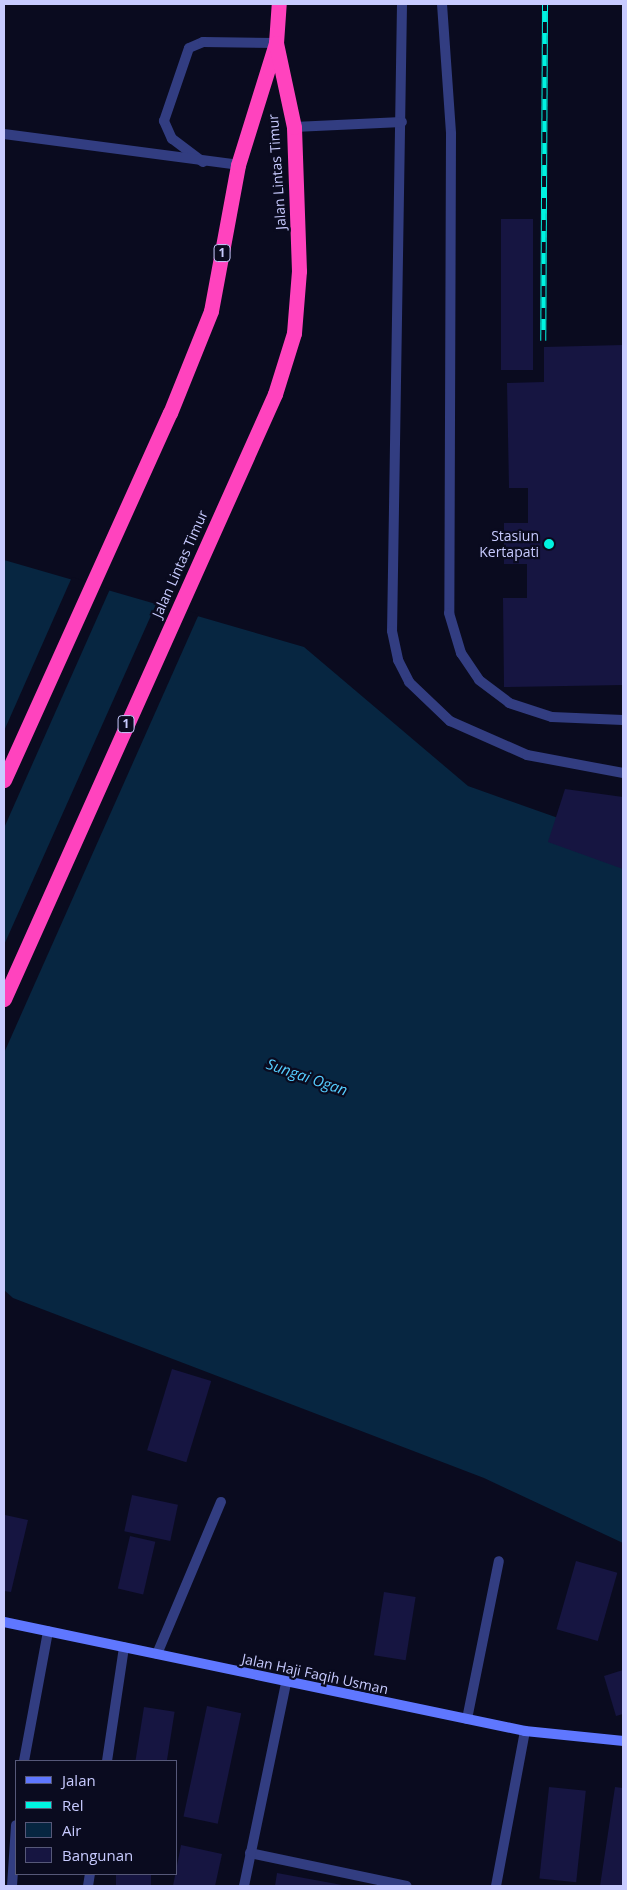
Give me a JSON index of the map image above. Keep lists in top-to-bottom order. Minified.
{"streets":{"highway":["Jalan Lintas Timur","1"],"street":["Jalan Haji Faqih Usman"]},"water":["Sungai Ogan"],"places":["Stasiun Kertapati"],"legend":["Jalan","Rel","Air","Bangunan"]}
